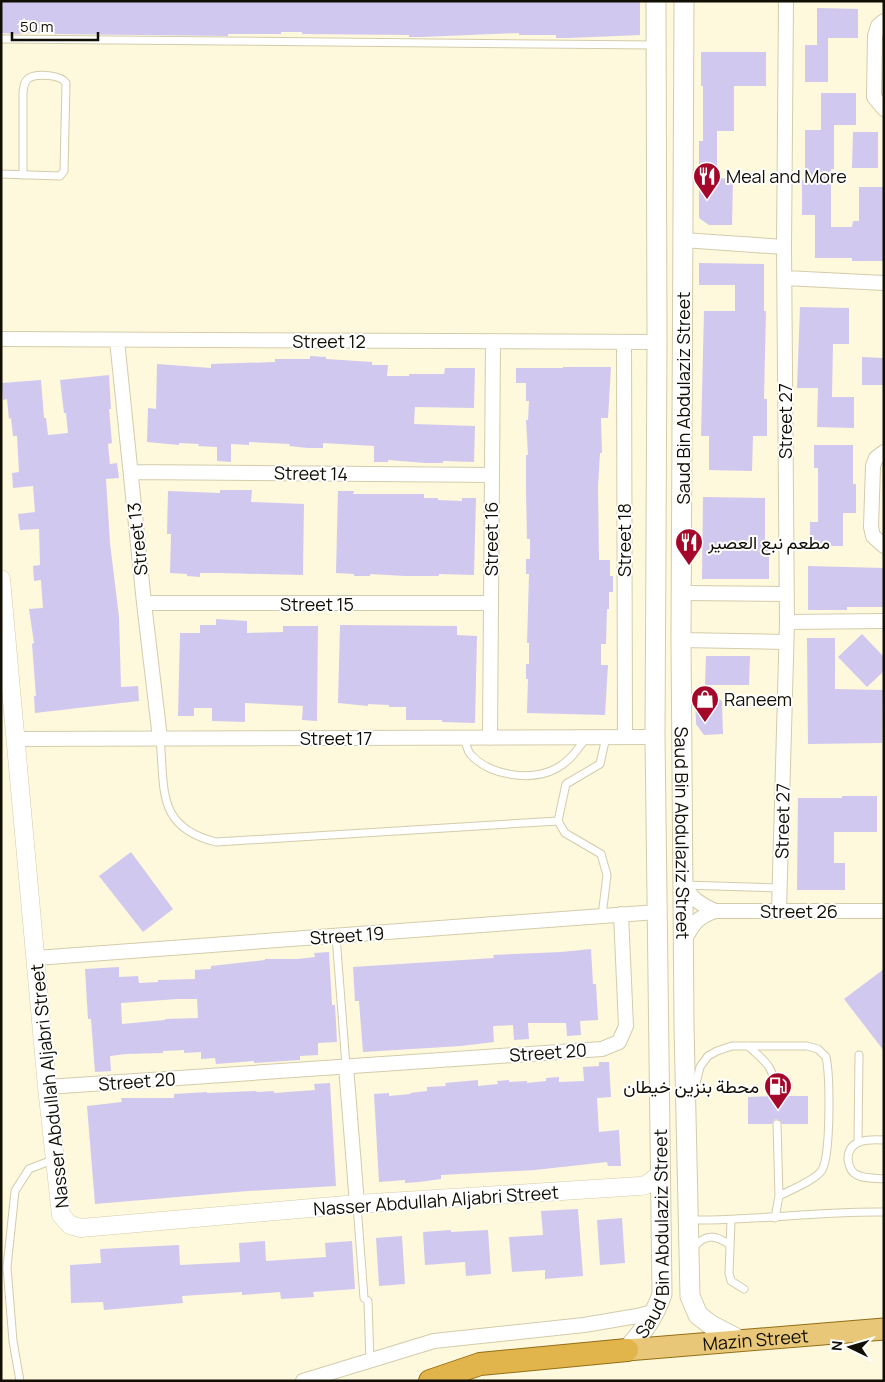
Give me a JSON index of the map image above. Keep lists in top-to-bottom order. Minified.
{"streets":{"main road":["Saud Bin Abdulaziz Street","Mazin Street"],"street":["Street 12","Street 27","Street 14","Street 13","Street 16","Street 18","Street 15","Street 17","Street 26","Street 19","Street 20","Nasser Abdullah Aljabri Street"]},"crossings":[["Street 12","Saud Bin Abdulaziz Street"],["Street 12","Street 13"],["Street 12","Street 16"],["Street 12","Street 18"],["Saud Bin Abdulaziz Street","Street 17"],["Saud Bin Abdulaziz Street","Street 19"],["Saud Bin Abdulaziz Street","Nasser Abdullah Aljabri Street"],["Saud Bin Abdulaziz Street","Mazin Street"],["Street 27","Street 26"],["Street 14","Street 13"],["Street 14","Street 16"],["Street 13","Street 15"],["Street 13","Street 17"],["Street 16","Street 15"],["Street 16","Street 17"],["Street 18","Street 17"],["Street 17","Nasser Abdullah Aljabri Street"],["Street 19","Street 20"],["Street 19","Nasser Abdullah Aljabri Street"],["Street 20","Nasser Abdullah Aljabri Street"]],"places":{"restaurant":["Meal and More","مطعم نبع العصير"],"shop":["Raneem"],"fuel station":["محطة بنزين خيطان"]},"scale_bar":"50 m","north":"left"}
